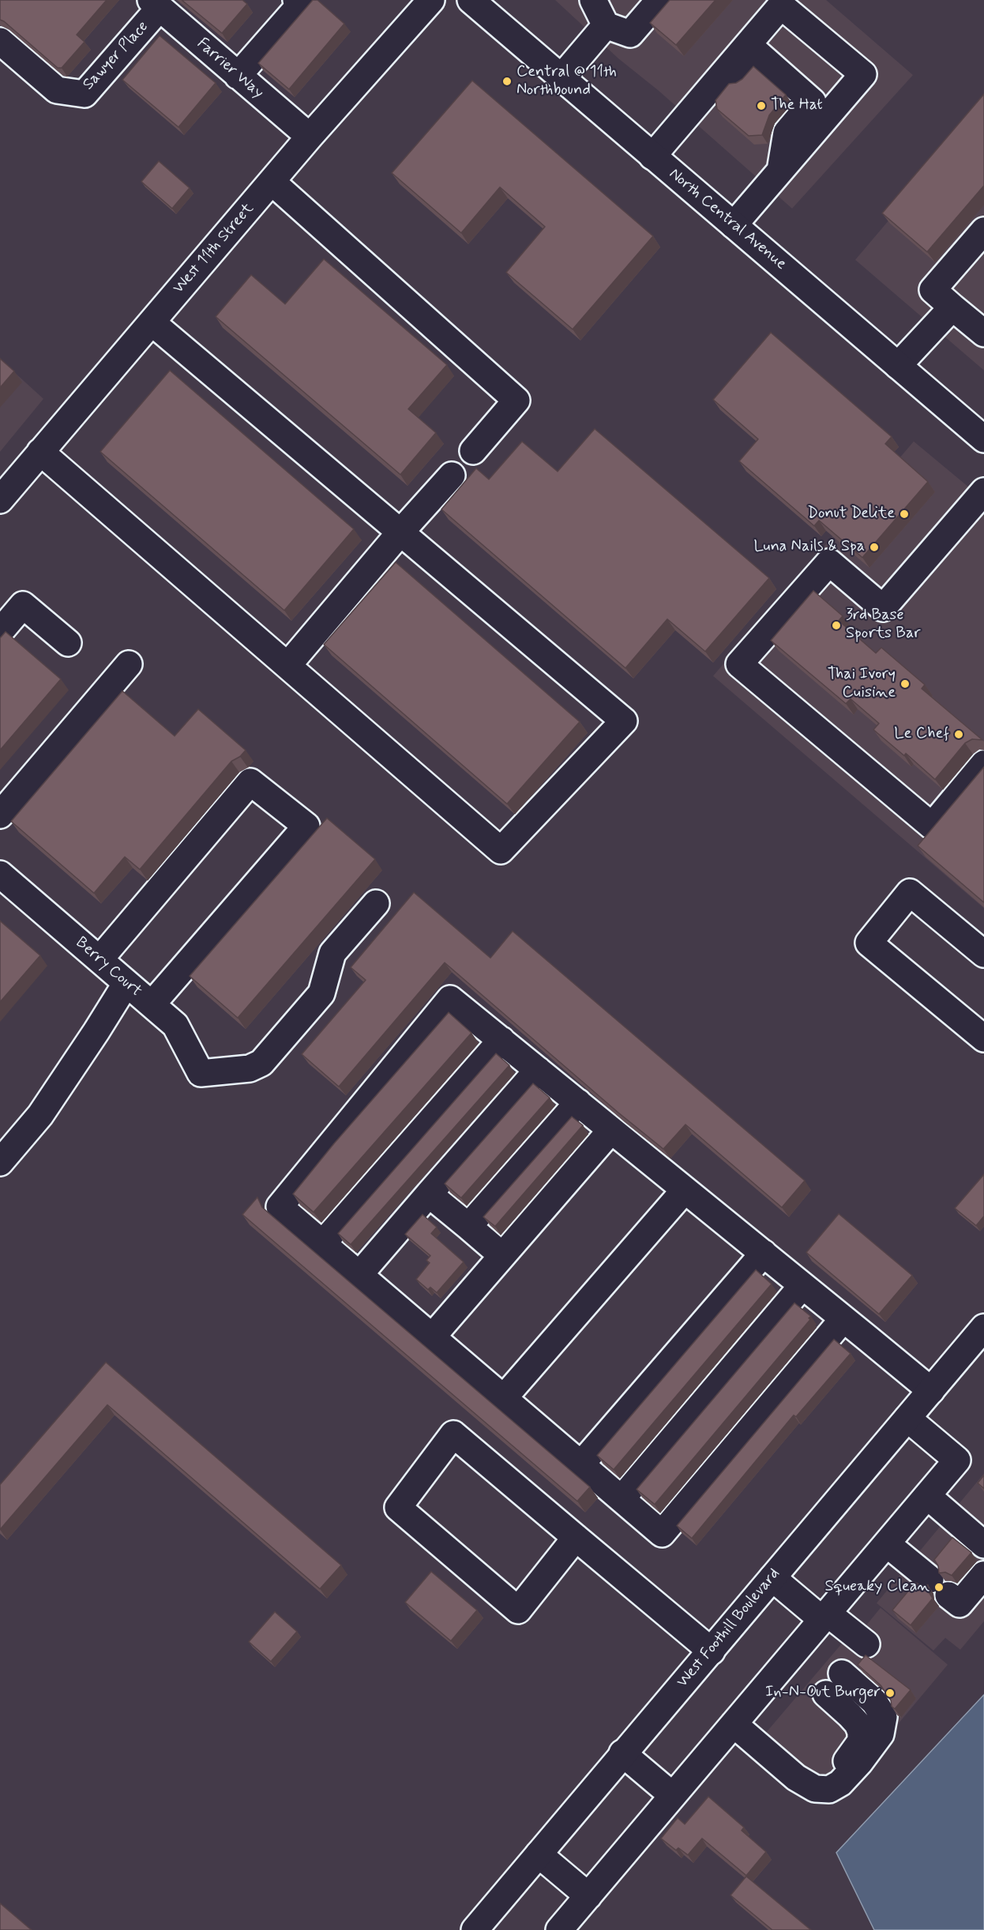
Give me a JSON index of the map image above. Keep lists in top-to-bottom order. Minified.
{"streets":{"main road":["Sawyer Place","Farrier Way","North Central Avenue","West 11th Street","Berry Court","West Foothill Boulevard"]},"crossings":[["Sawyer Place","Farrier Way"],["Farrier Way","West 11th Street"]],"places":["Central @ 11th Northbound","The Hat","Donut Delite","Luna Nails & Spa","3rd Base Sports Bar","Thai Ivory Cuisine","Le Chef","Squeaky Clean","In-N-Out Burger"]}
